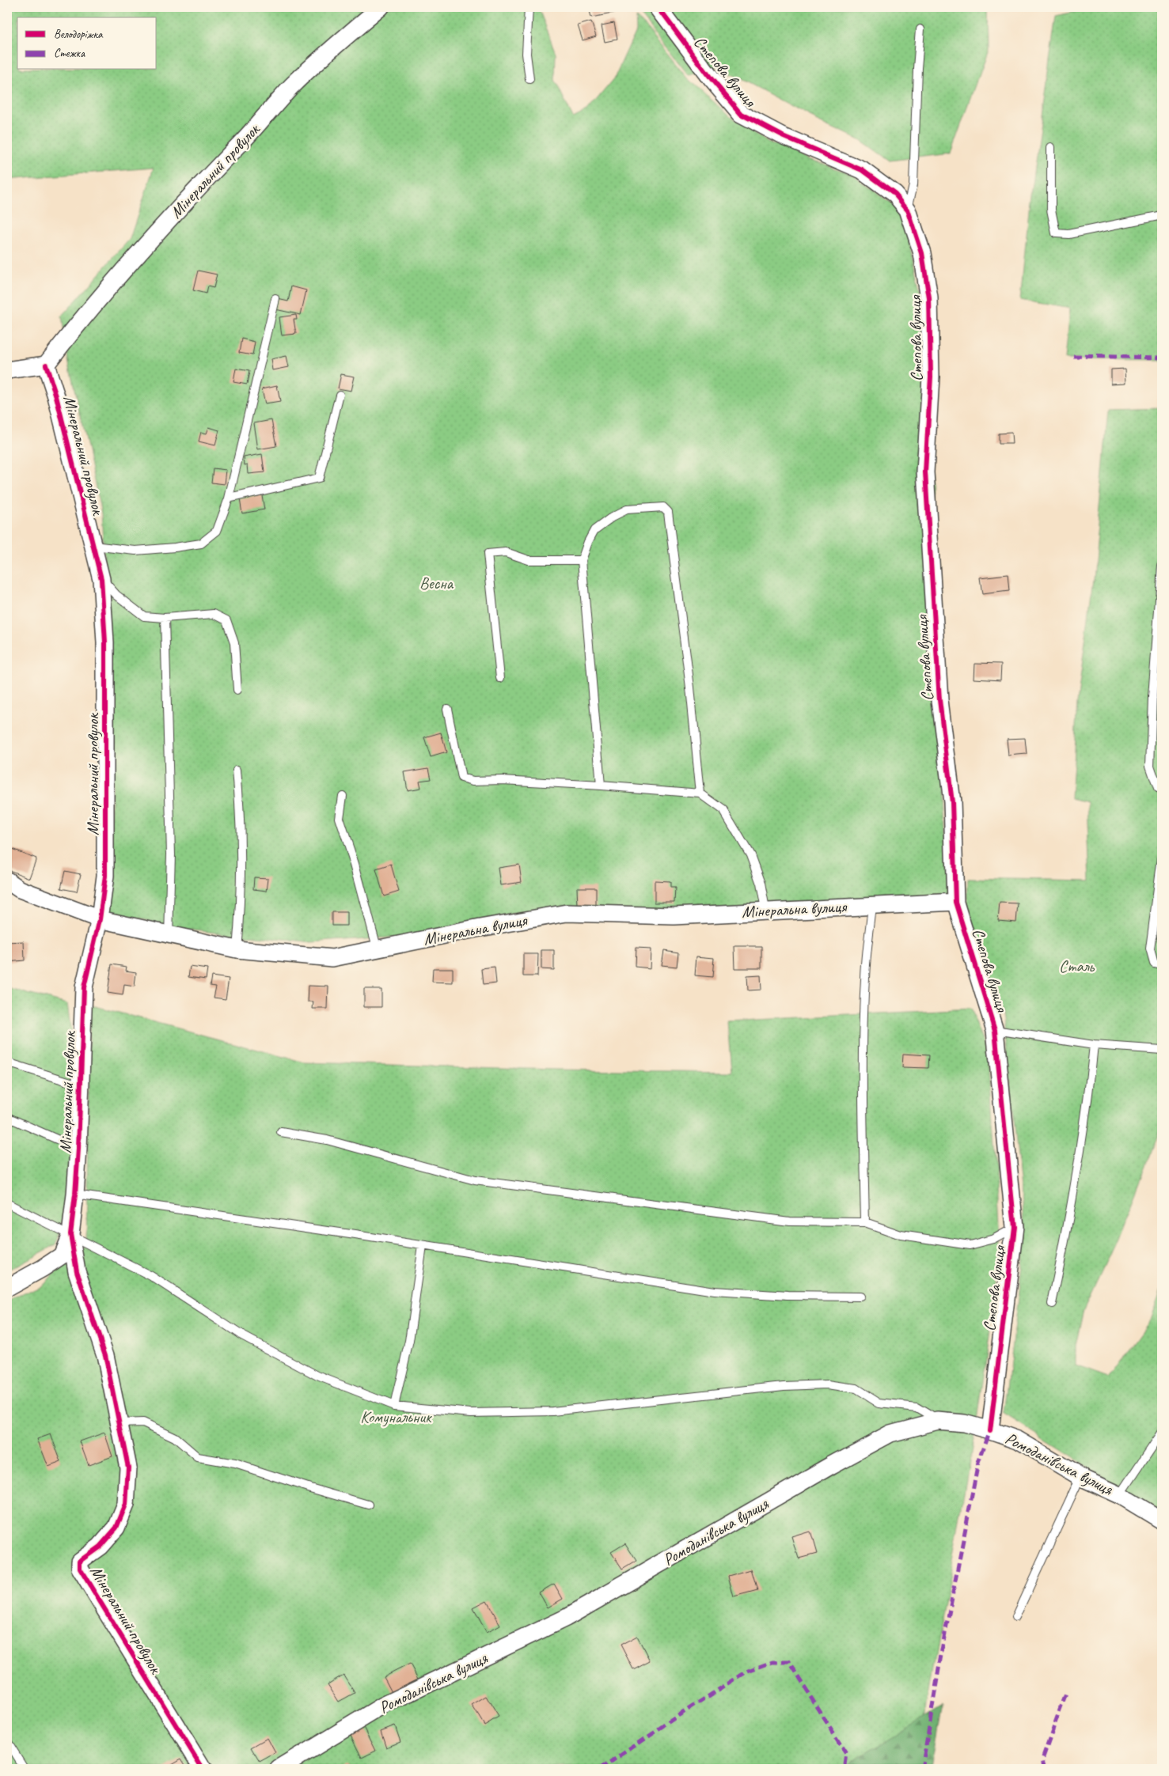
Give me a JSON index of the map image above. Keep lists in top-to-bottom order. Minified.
{"streets":{"street":["Степова вулиця","Мінеральний провулок","Мінеральна вулиця","Ромоданівська вулиця"]},"crossings":[["Степова вулиця","Мінеральна вулиця"],["Степова вулиця","Ромоданівська вулиця"],["Мінеральний провулок","Мінеральна вулиця"]],"parks":["Весна","Сталь","Комунальник"],"legend":["Велодоріжка","Стежка"]}
